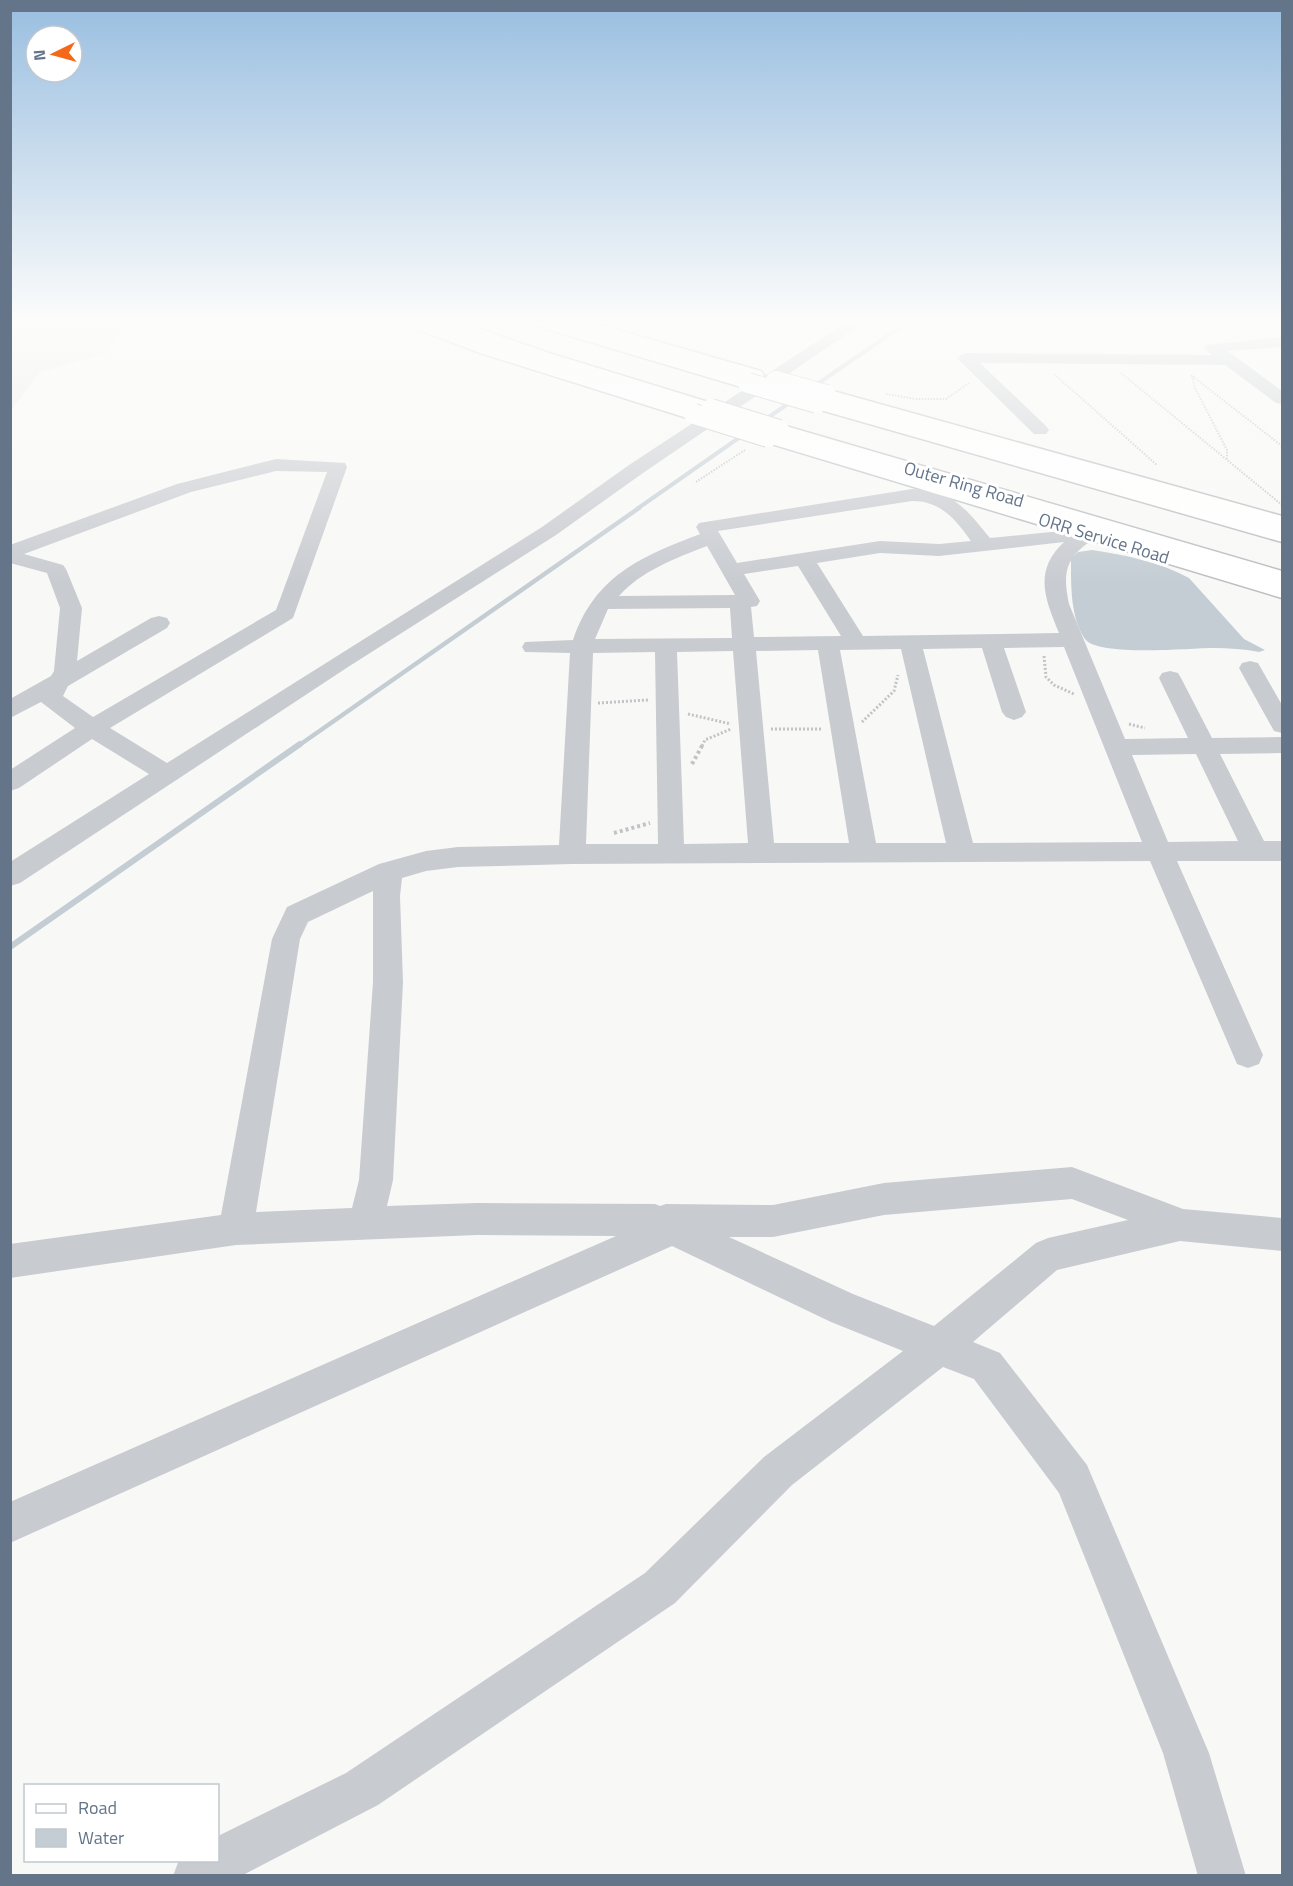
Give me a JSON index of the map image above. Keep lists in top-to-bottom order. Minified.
{"streets":{"main road":["Outer Ring Road","ORR Service Road"]},"crossings":[["Outer Ring Road","ORR Service Road"]],"legend":["Road","Water"],"north":"left"}
